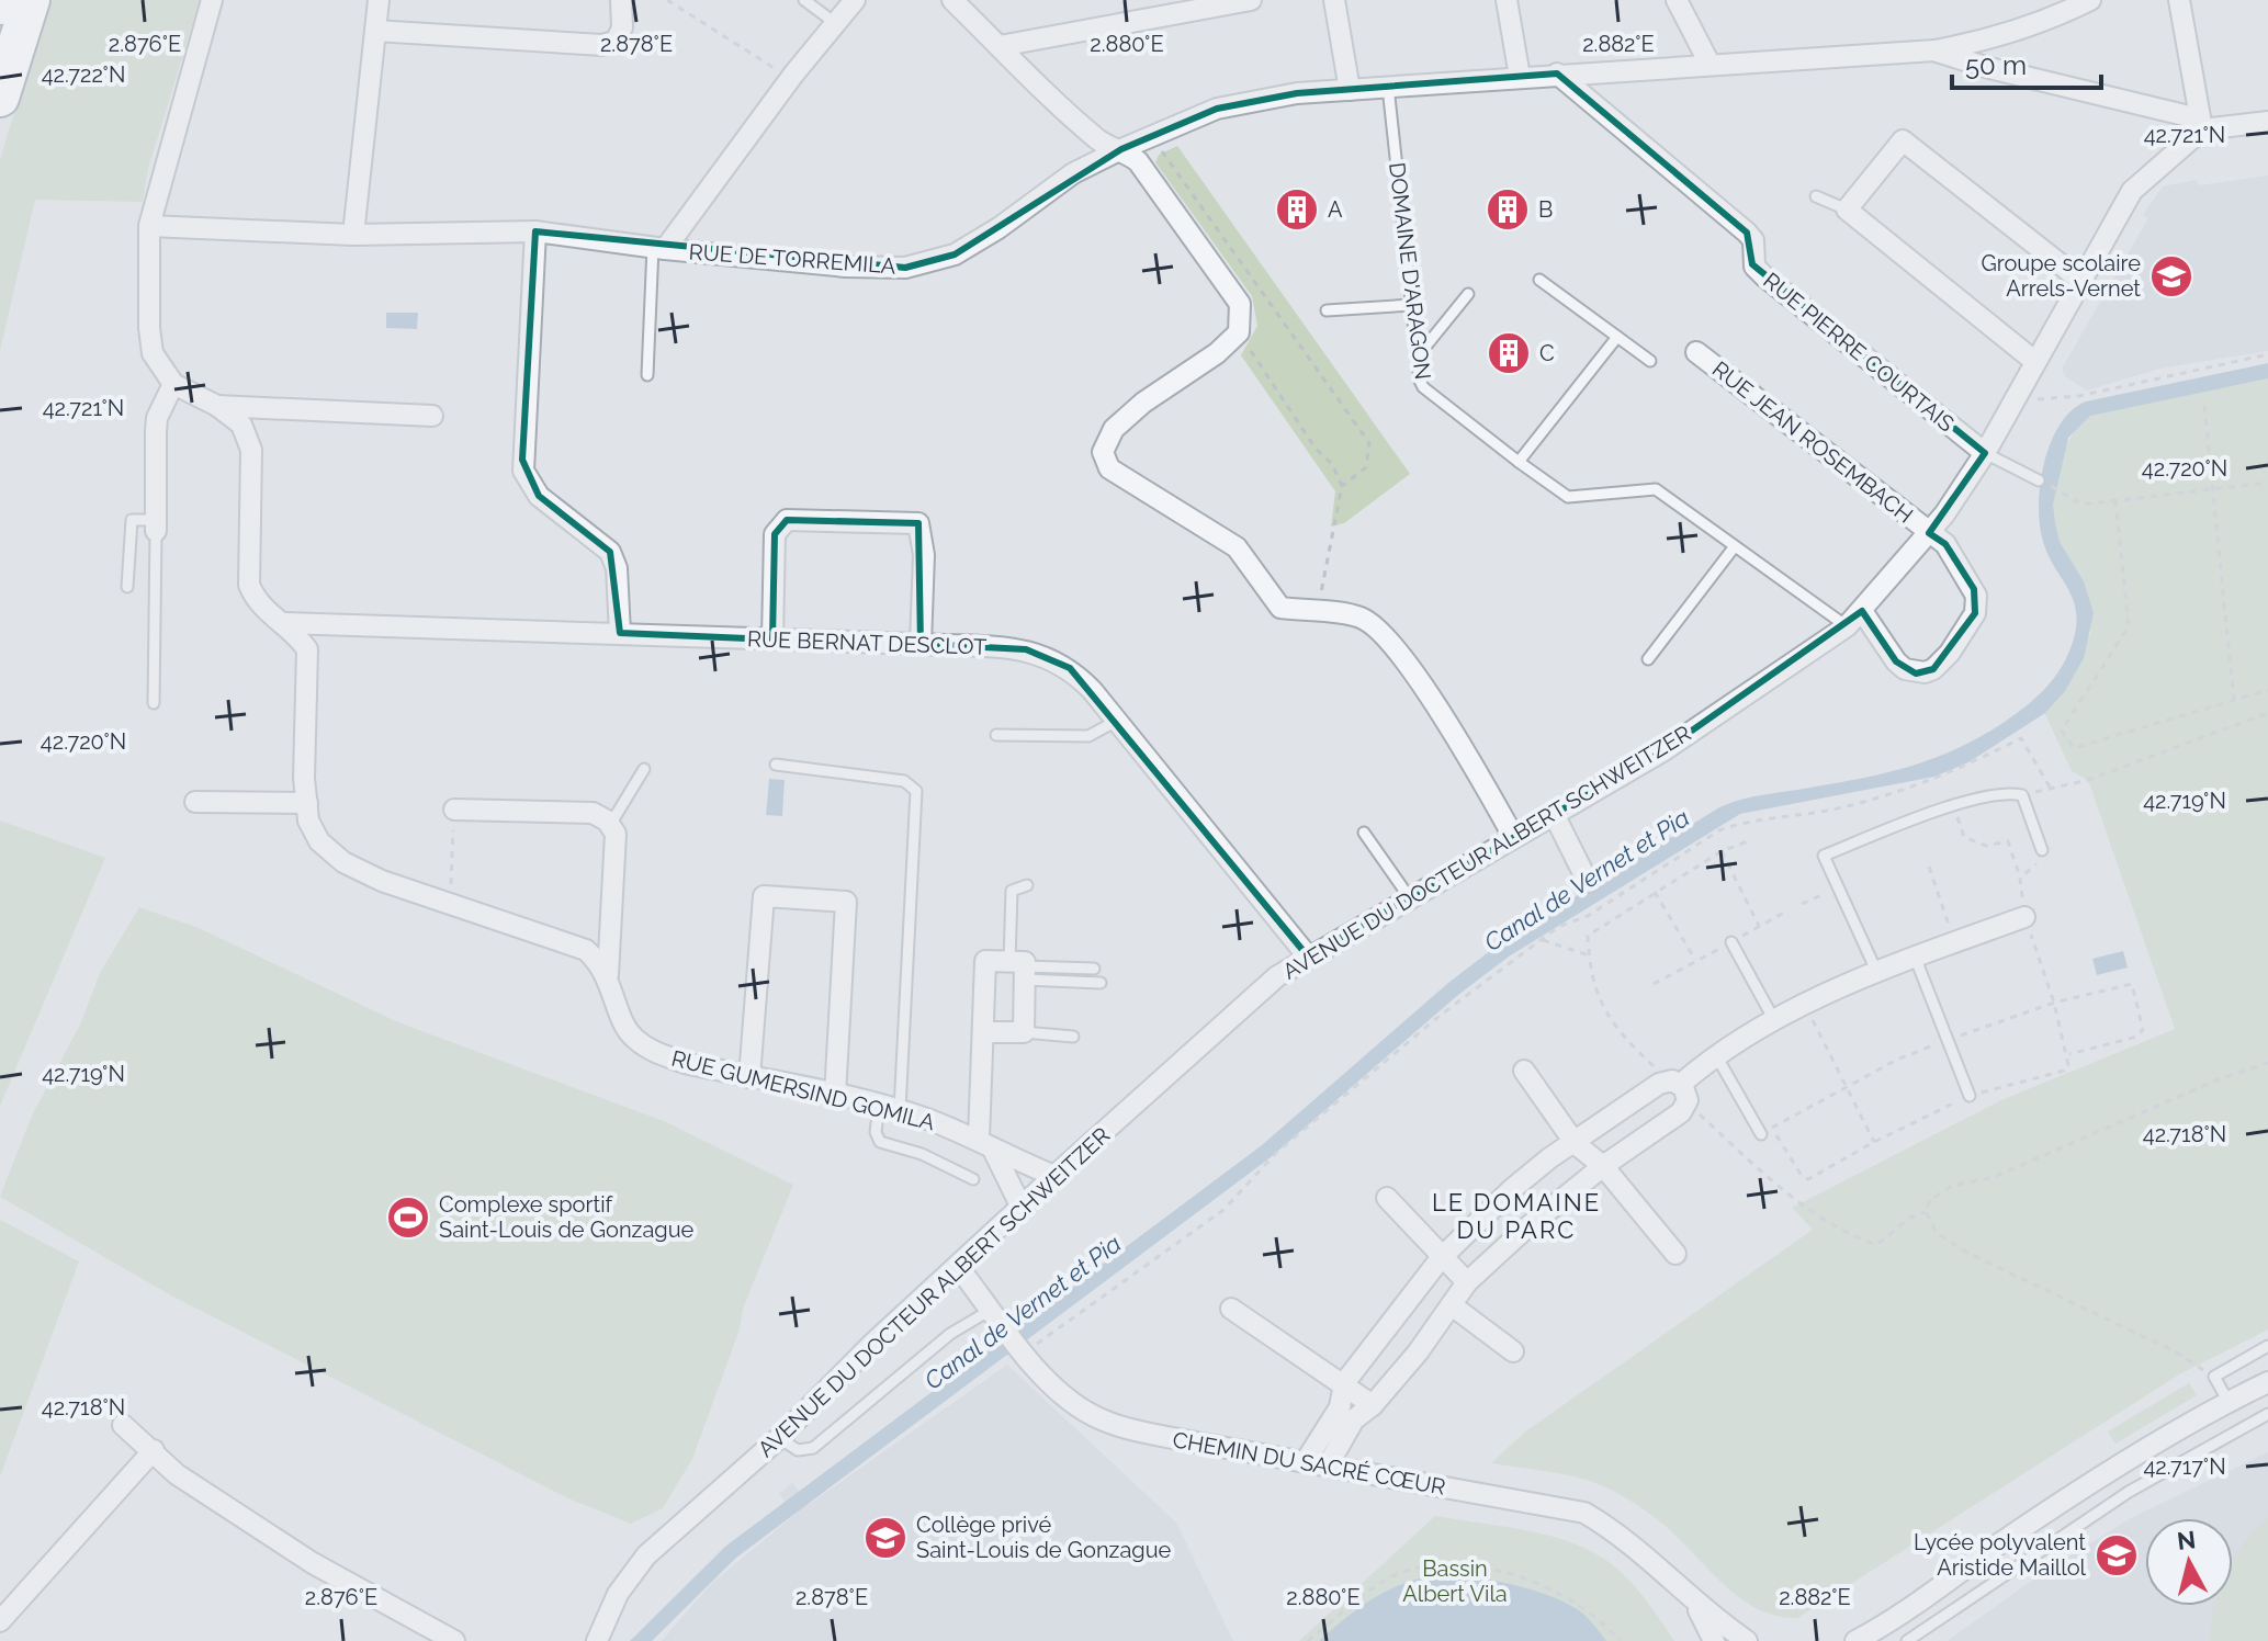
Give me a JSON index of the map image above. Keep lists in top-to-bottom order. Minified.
{"streets":{"street":["RUE DE TORREMILA","RUE PIERRE COURTAIS","RUE JEAN ROSEMBACH","RUE BERNAT DESCLOT","AVENUE DU DOCTEUR ALBERT SCHWEITZER","RUE GUMERSIND GOMILA","CHEMIN DU SACRÉ CŒUR"],"lane":["DOMAINE D'ARAGON"]},"crossings":[["RUE DE TORREMILA","DOMAINE D'ARAGON"],["RUE DE TORREMILA","RUE PIERRE COURTAIS"],["DOMAINE D'ARAGON","AVENUE DU DOCTEUR ALBERT SCHWEITZER"],["RUE PIERRE COURTAIS","AVENUE DU DOCTEUR ALBERT SCHWEITZER"],["RUE JEAN ROSEMBACH","AVENUE DU DOCTEUR ALBERT SCHWEITZER"],["RUE BERNAT DESCLOT","AVENUE DU DOCTEUR ALBERT SCHWEITZER"],["RUE BERNAT DESCLOT","RUE GUMERSIND GOMILA"],["AVENUE DU DOCTEUR ALBERT SCHWEITZER","RUE GUMERSIND GOMILA"],["AVENUE DU DOCTEUR ALBERT SCHWEITZER","CHEMIN DU SACRÉ CŒUR"]],"districts":["LE DOMAINE DU PARC"],"water":["Canal de Vernet et Pia"],"parks":["Bassin Albert Vila"],"places":{"building":["A","B","C"],"school or university":["Groupe scolaire Arrels-Vernet","Collège privé Saint-Louis de Gonzague","Lycée polyvalent Aristide Maillol"],"sports":["Complexe sportif Saint-Louis de Gonzague"]},"scale_bar":"50 m","north":"top","coordinates":["2.876°E","2.878°E","2.880°E","2.882°E","42.722°N","42.721°N","42.720°N","42.719°N","42.718°N","42.717°N"]}
